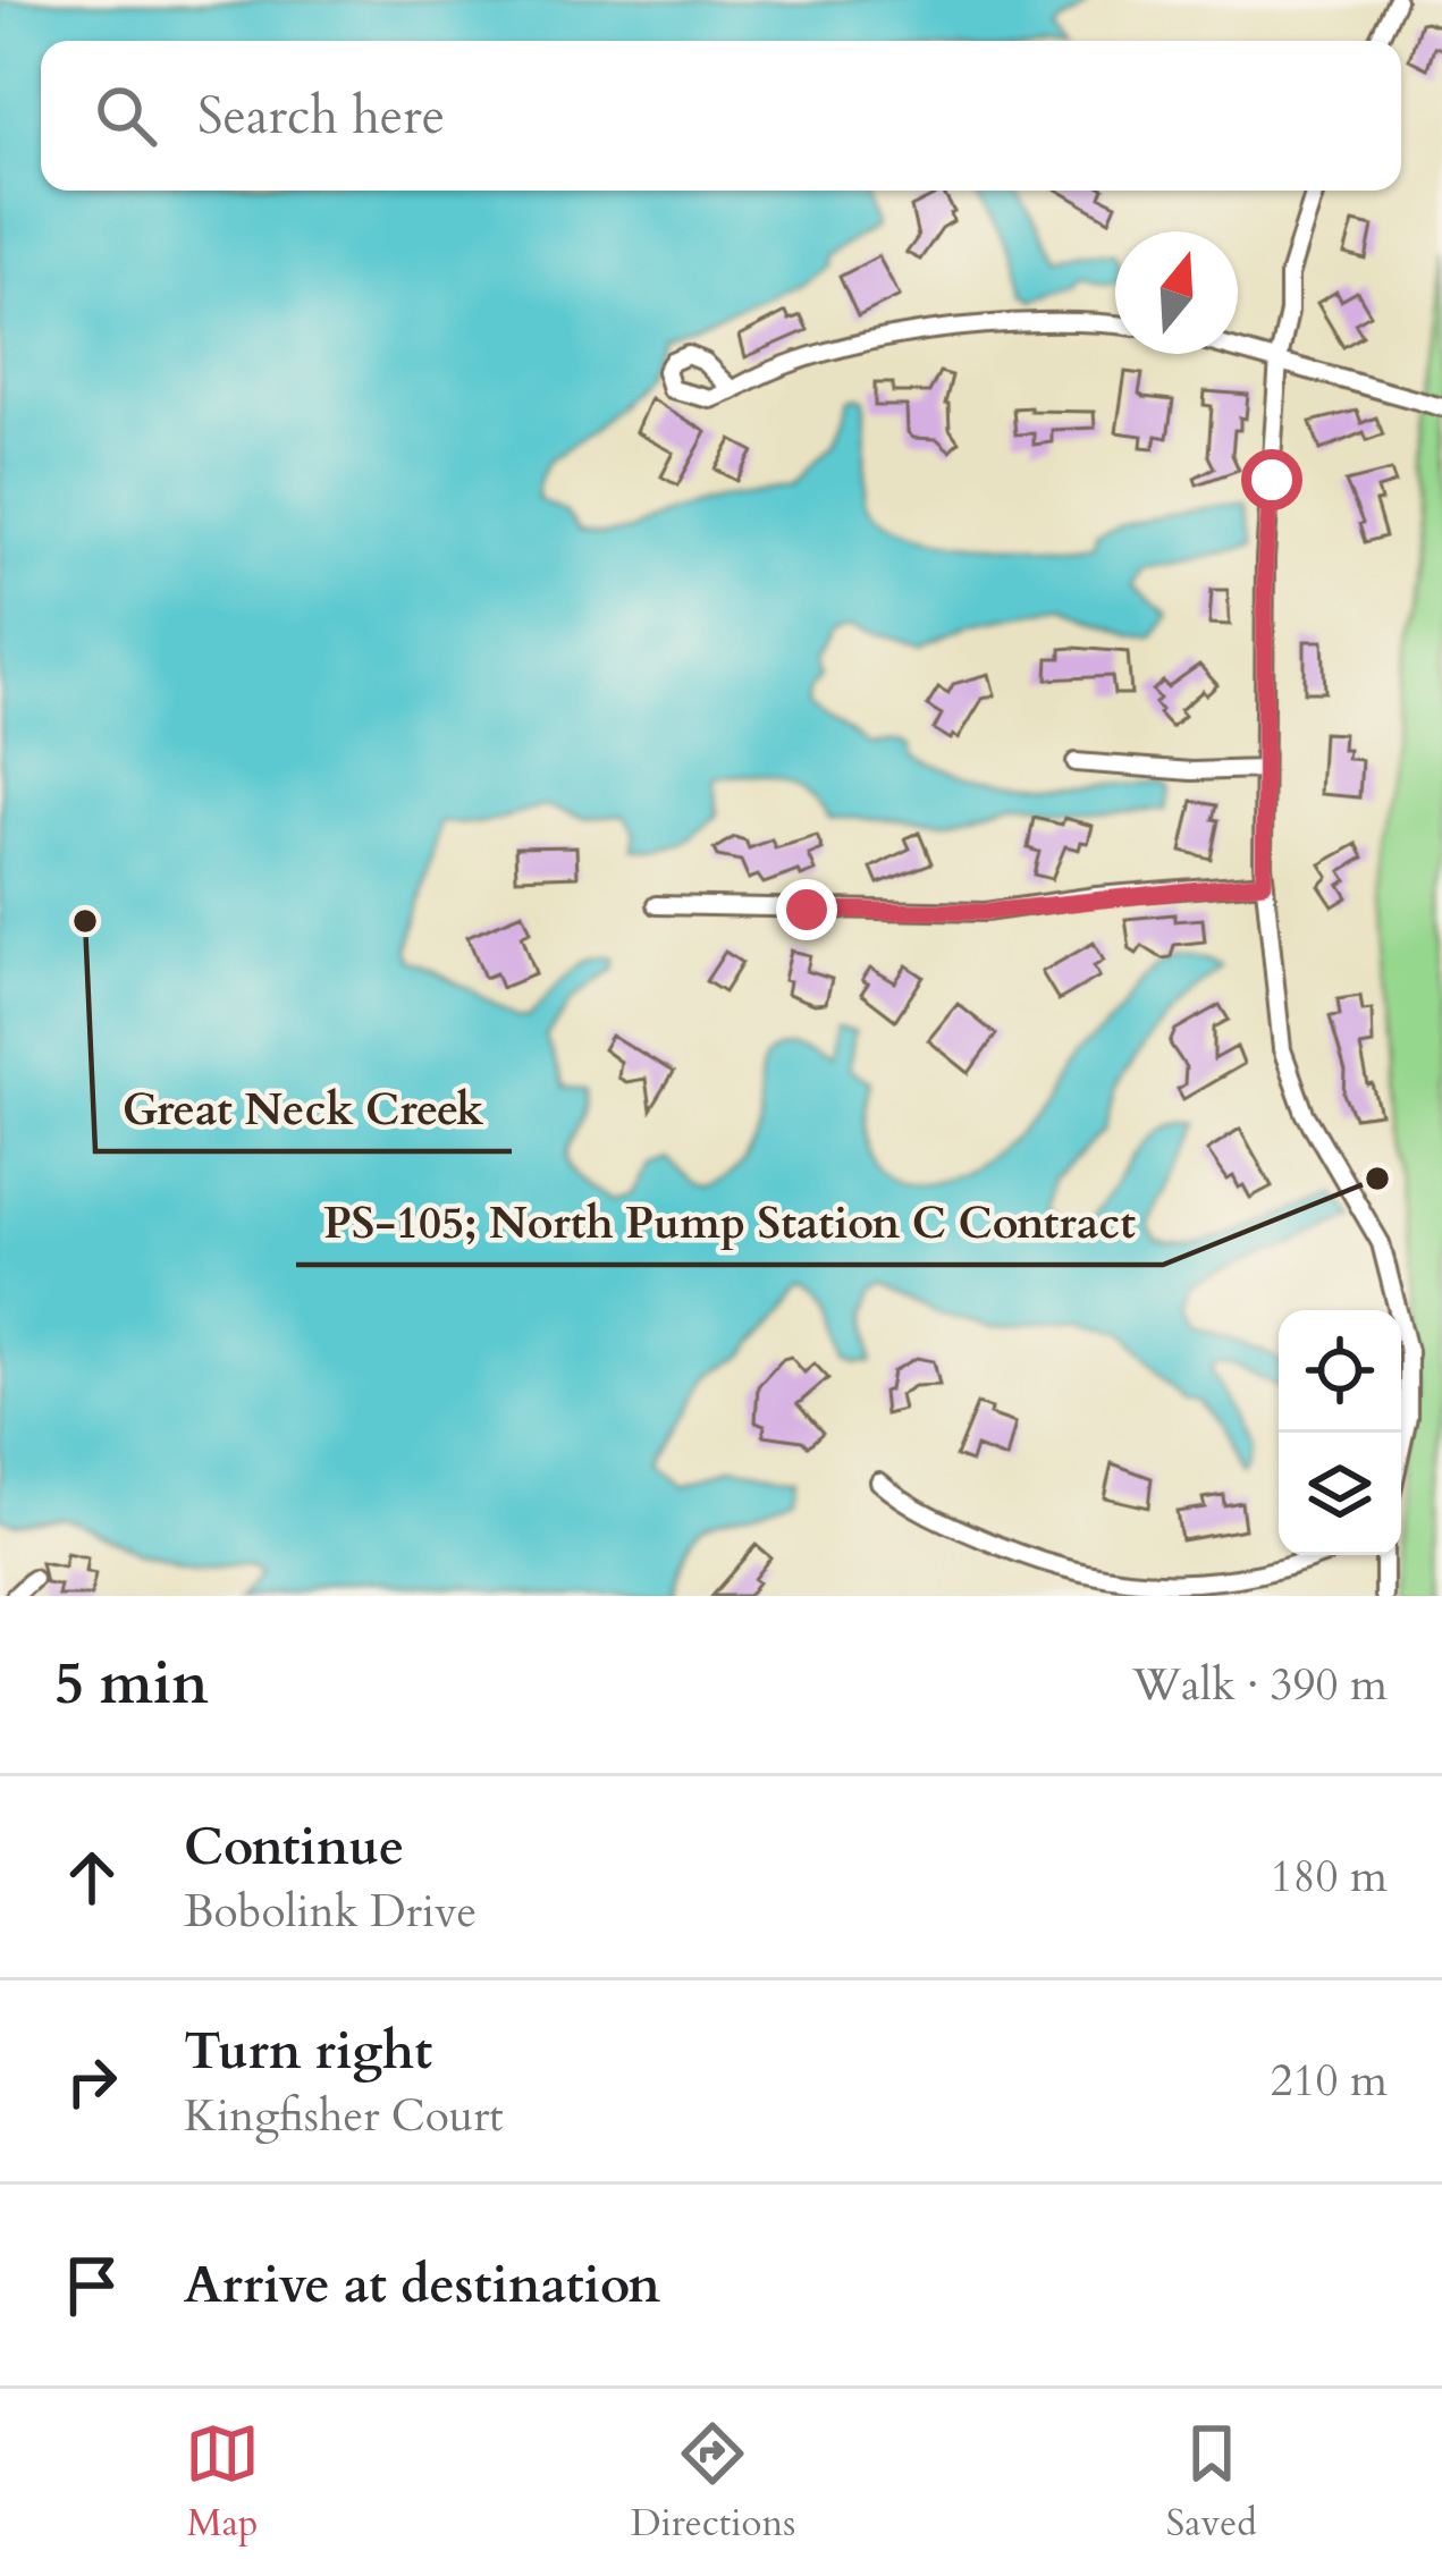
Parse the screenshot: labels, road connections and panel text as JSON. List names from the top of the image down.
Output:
{
  "places": ["Great Neck Creek", "PS-105; North Pump Station C Contract"],
  "north": "top",
  "page": {
    "search": "Search here",
    "heading": ["5 min", "Walk · 390 m"],
    "list": [
      ["Continue", "Bobolink Drive", "180 m"],
      ["Turn right", "Kingfisher Court", "210 m"],
      "Arrive at destination"
    ],
    "nav": ["Map", "Directions", "Saved"]
  }
}
